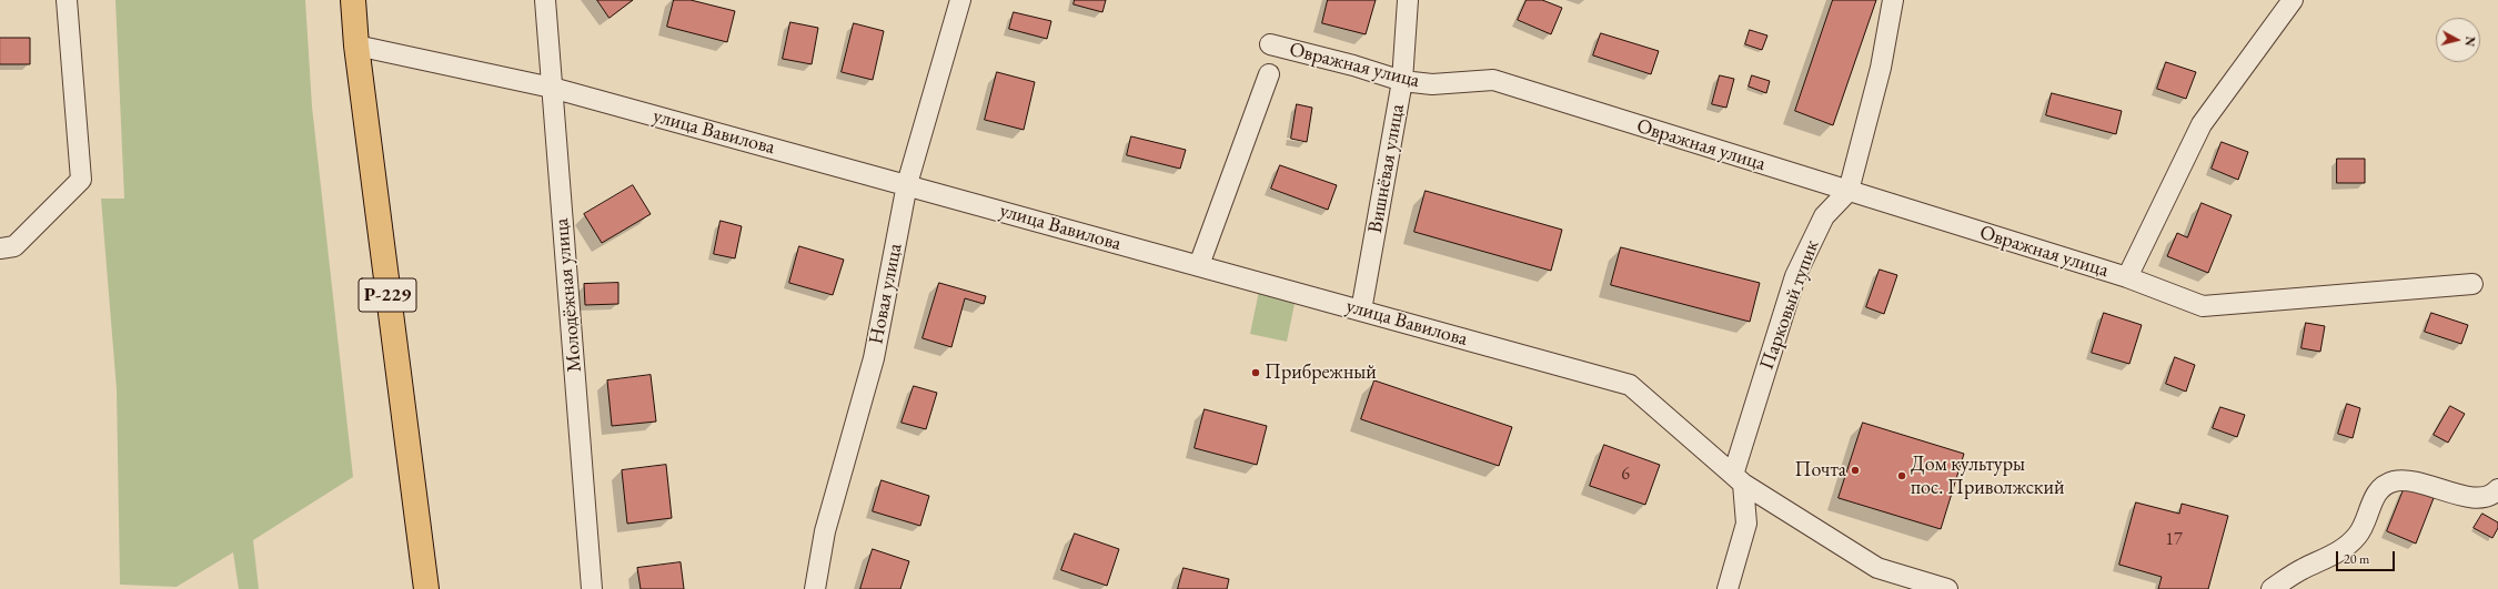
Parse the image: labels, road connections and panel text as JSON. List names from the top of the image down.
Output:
{
  "streets": {
    "main road": ["Р-229"],
    "street": [
      "Овражная улица",
      "улица Вавилова",
      "Вишнёвая улица",
      "Новая улица",
      "Молодёжная улица",
      "Парковый тупик"
    ]
  },
  "crossings": [
    ["Овражная улица", "Вишнёвая улица"],
    ["Овражная улица", "Парковый тупик"],
    ["улица Вавилова", "Вишнёвая улица"],
    ["улица Вавилова", "Новая улица"],
    ["улица Вавилова", "Р-229"],
    ["улица Вавилова", "Молодёжная улица"],
    ["улица Вавилова", "Парковый тупик"]
  ],
  "places": ["Прибрежный", "Почта", "Дом культуры пос. Приволжский"],
  "house_numbers": ["6", "17"],
  "scale_bar": "20 m",
  "north": "right"
}
